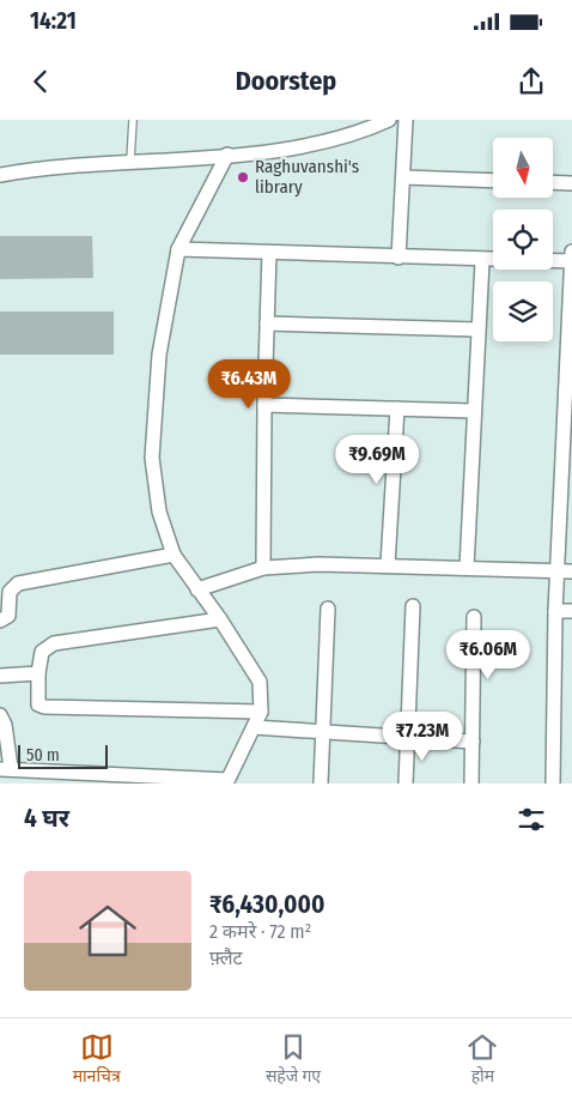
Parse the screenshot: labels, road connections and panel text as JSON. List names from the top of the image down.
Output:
{
  "places": ["Raghuvanshi's library"],
  "scale_bar": "50 m",
  "north": "bottom",
  "page": {
    "status": "14:21",
    "header": "Doorstep",
    "price": [
      "₹6.43M",
      "₹9.69M",
      "₹6.06M",
      "₹7.23M"
    ],
    "scale": "50 m",
    "heading": "4 घर",
    "list": [
      {
        "name": "₹6,430,000",
        "note": "2 कमरे · 72 m² · फ़्लैट"
      }
    ],
    "tabs": ["मानचित्र", "सहेजे गए", "होम"]
  }
}
